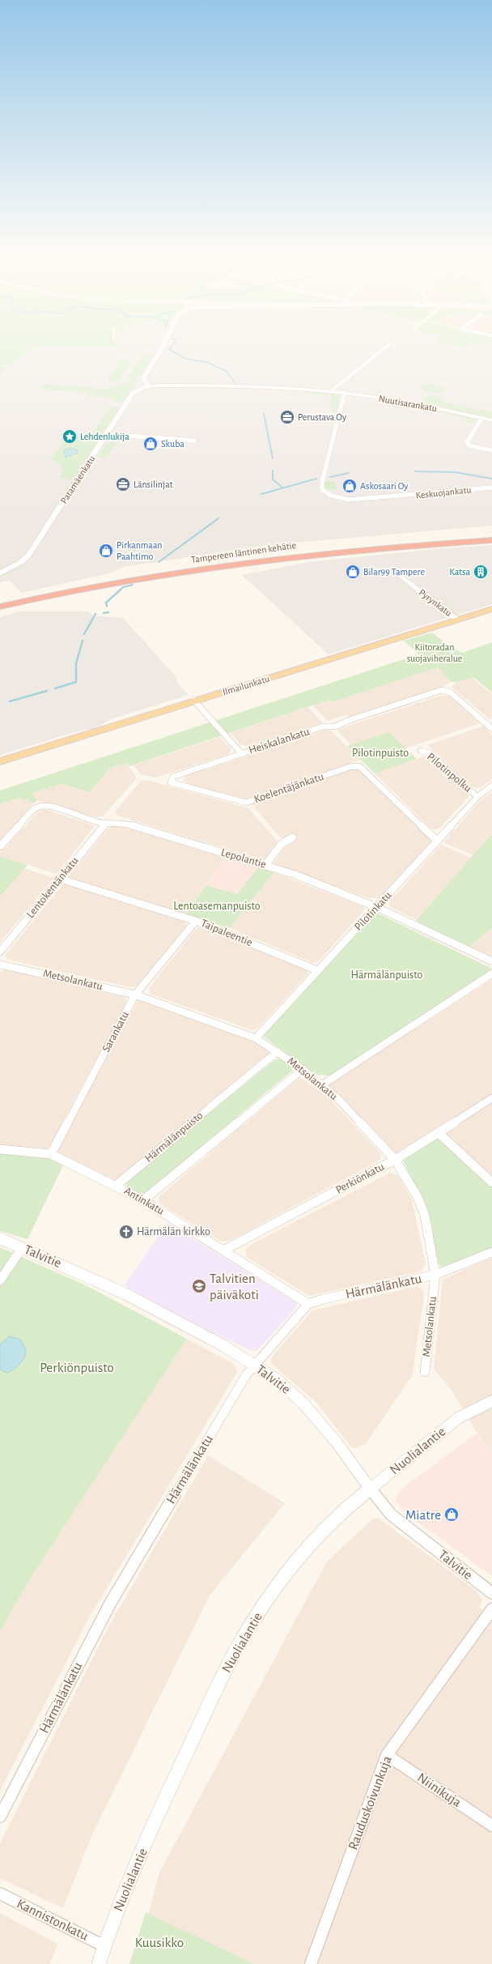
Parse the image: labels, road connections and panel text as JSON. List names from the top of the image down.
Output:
{
  "streets": {
    "highway": ["Tampereen läntinen kehätie"],
    "main road": ["Nuutisarankatu", "Patamäenkatu", "Ilmailunkatu"],
    "street": [
      "Keskuojankatu",
      "Pyrynkatu",
      "Heiskalankatu",
      "Pilotinpolku",
      "Koelentäjänkatu",
      "Lepolantie",
      "Lentokentänkatu",
      "Pilotinkatu",
      "Taipaleentie",
      "Metsolankatu",
      "Sarankatu",
      "Härmälänpuisto",
      "Perkiönkatu",
      "Antinkatu",
      "Talvitie",
      "Härmälänkatu",
      "Nuolialantie",
      "Niinikuja",
      "Rauduskoivunkuja",
      "Kannistonkatu"
    ]
  },
  "crossings": [
    ["Nuutisarankatu", "Patamäenkatu"],
    ["Nuutisarankatu", "Keskuojankatu"],
    ["Pyrynkatu", "Ilmailunkatu"],
    ["Ilmailunkatu", "Heiskalankatu"],
    ["Heiskalankatu", "Koelentäjänkatu"],
    ["Pilotinpolku", "Pilotinkatu"],
    ["Koelentäjänkatu", "Pilotinkatu"],
    ["Lepolantie", "Lentokentänkatu"],
    ["Lepolantie", "Pilotinkatu"],
    ["Lentokentänkatu", "Taipaleentie"],
    ["Pilotinkatu", "Taipaleentie"],
    ["Pilotinkatu", "Metsolankatu"],
    ["Taipaleentie", "Sarankatu"],
    ["Metsolankatu", "Sarankatu"],
    ["Metsolankatu", "Härmälänpuisto"],
    ["Metsolankatu", "Perkiönkatu"],
    ["Metsolankatu", "Härmälänkatu"],
    ["Sarankatu", "Antinkatu"],
    ["Härmälänpuisto", "Antinkatu"],
    ["Perkiönkatu", "Antinkatu"],
    ["Antinkatu", "Härmälänkatu"],
    ["Talvitie", "Härmälänkatu"],
    ["Talvitie", "Nuolialantie"],
    ["Nuolialantie", "Kannistonkatu"],
    ["Niinikuja", "Rauduskoivunkuja"]
  ],
  "parks": [
    "Kiitoradan suojaviheralue",
    "Pilotinpuisto",
    "Lentoasemanpuisto",
    "Härmälänpuisto",
    "Perkiönpuisto",
    "Kuusikko"
  ],
  "places": {
    "office": ["Perustava Oy", "Länsilinjat"],
    "place": ["Lehdenlukija"],
    "shop": [
      "Skuba",
      "Askosaari Oy",
      "Pirkanmaan Paahtimo",
      "Bilar99 Tampere",
      "Miatre"
    ],
    "building": ["Katsa"],
    "church": ["Härmälän kirkko"],
    "school or university": ["Talvitien päiväkoti"]
  }
}
